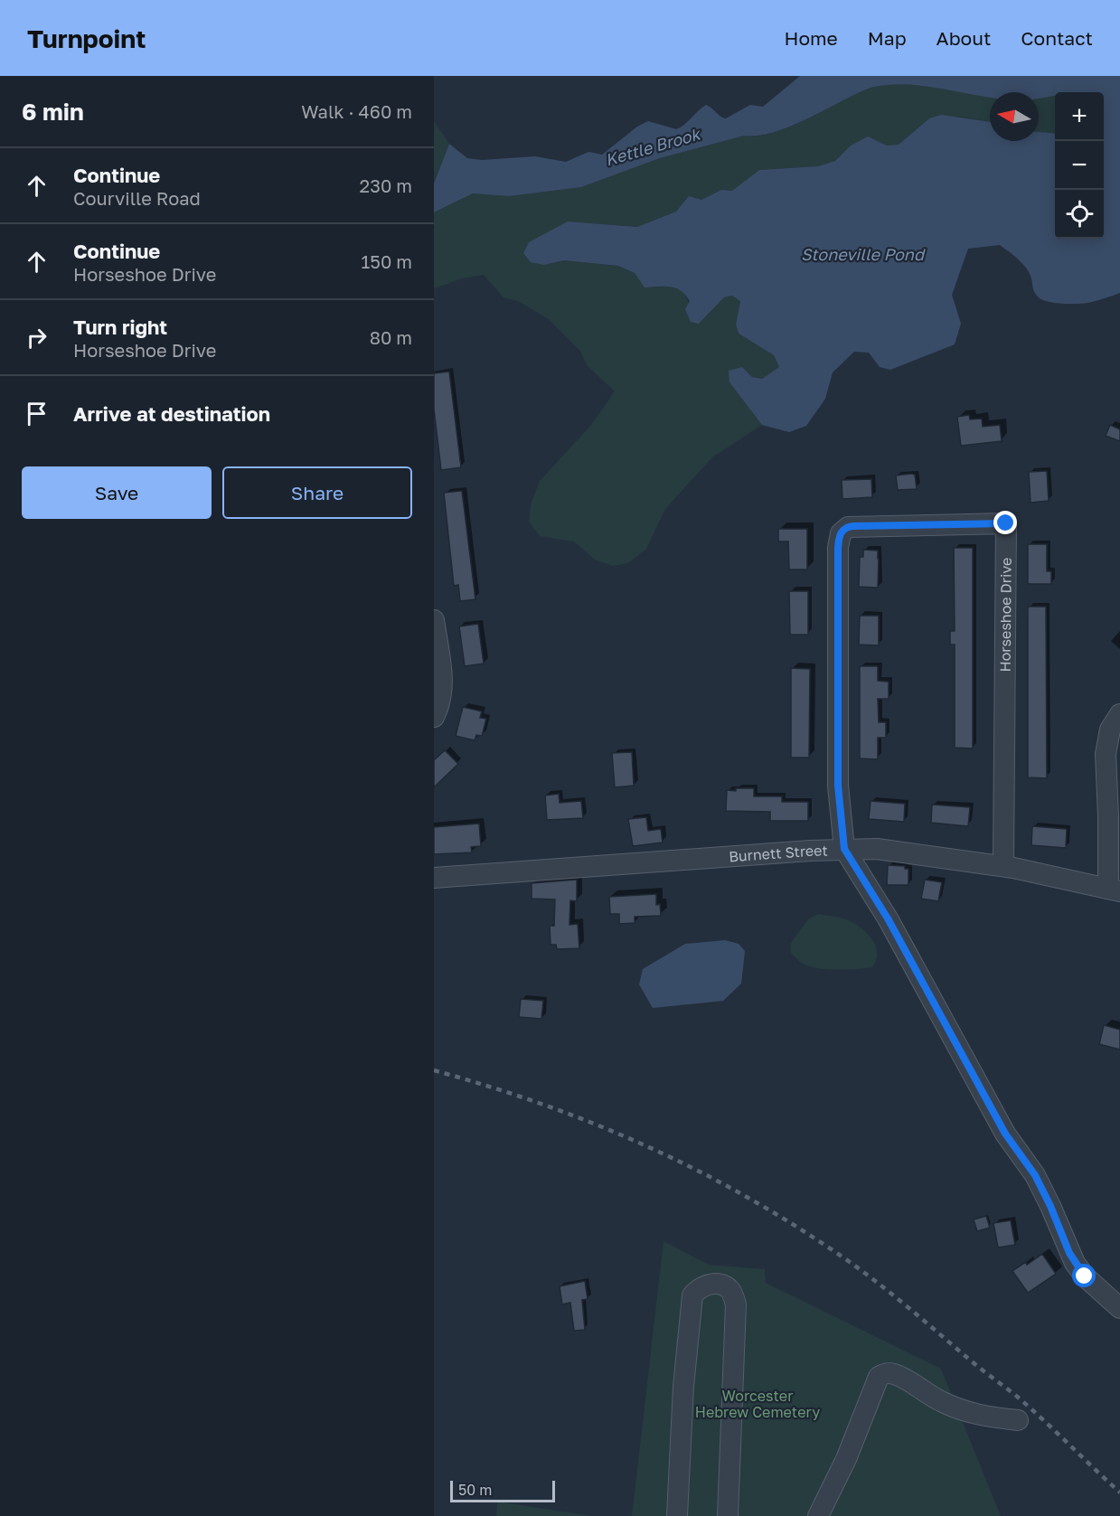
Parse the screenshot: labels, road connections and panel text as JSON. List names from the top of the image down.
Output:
{
  "streets": {
    "street": ["Horseshoe Drive", "Burnett Street"]
  },
  "crossings": [
    ["Horseshoe Drive", "Burnett Street"]
  ],
  "water": ["Kettle Brook", "Stoneville Pond"],
  "parks": ["Worcester Hebrew Cemetery"],
  "scale_bar": "50 m",
  "north": "left",
  "page": {
    "header": "Turnpoint",
    "nav": [
      "Home",
      "Map",
      "About",
      "Contact"
    ],
    "heading": ["6 min", "Walk · 460 m"],
    "map_buttons": ["+", "−"],
    "list": [
      ["Continue", "Courville Road", "230 m"],
      ["Continue", "Horseshoe Drive", "150 m"],
      ["Turn right", "Horseshoe Drive", "80 m"],
      "Arrive at destination"
    ],
    "buttons": ["Save", "Share"],
    "scale": "50 m"
  }
}
